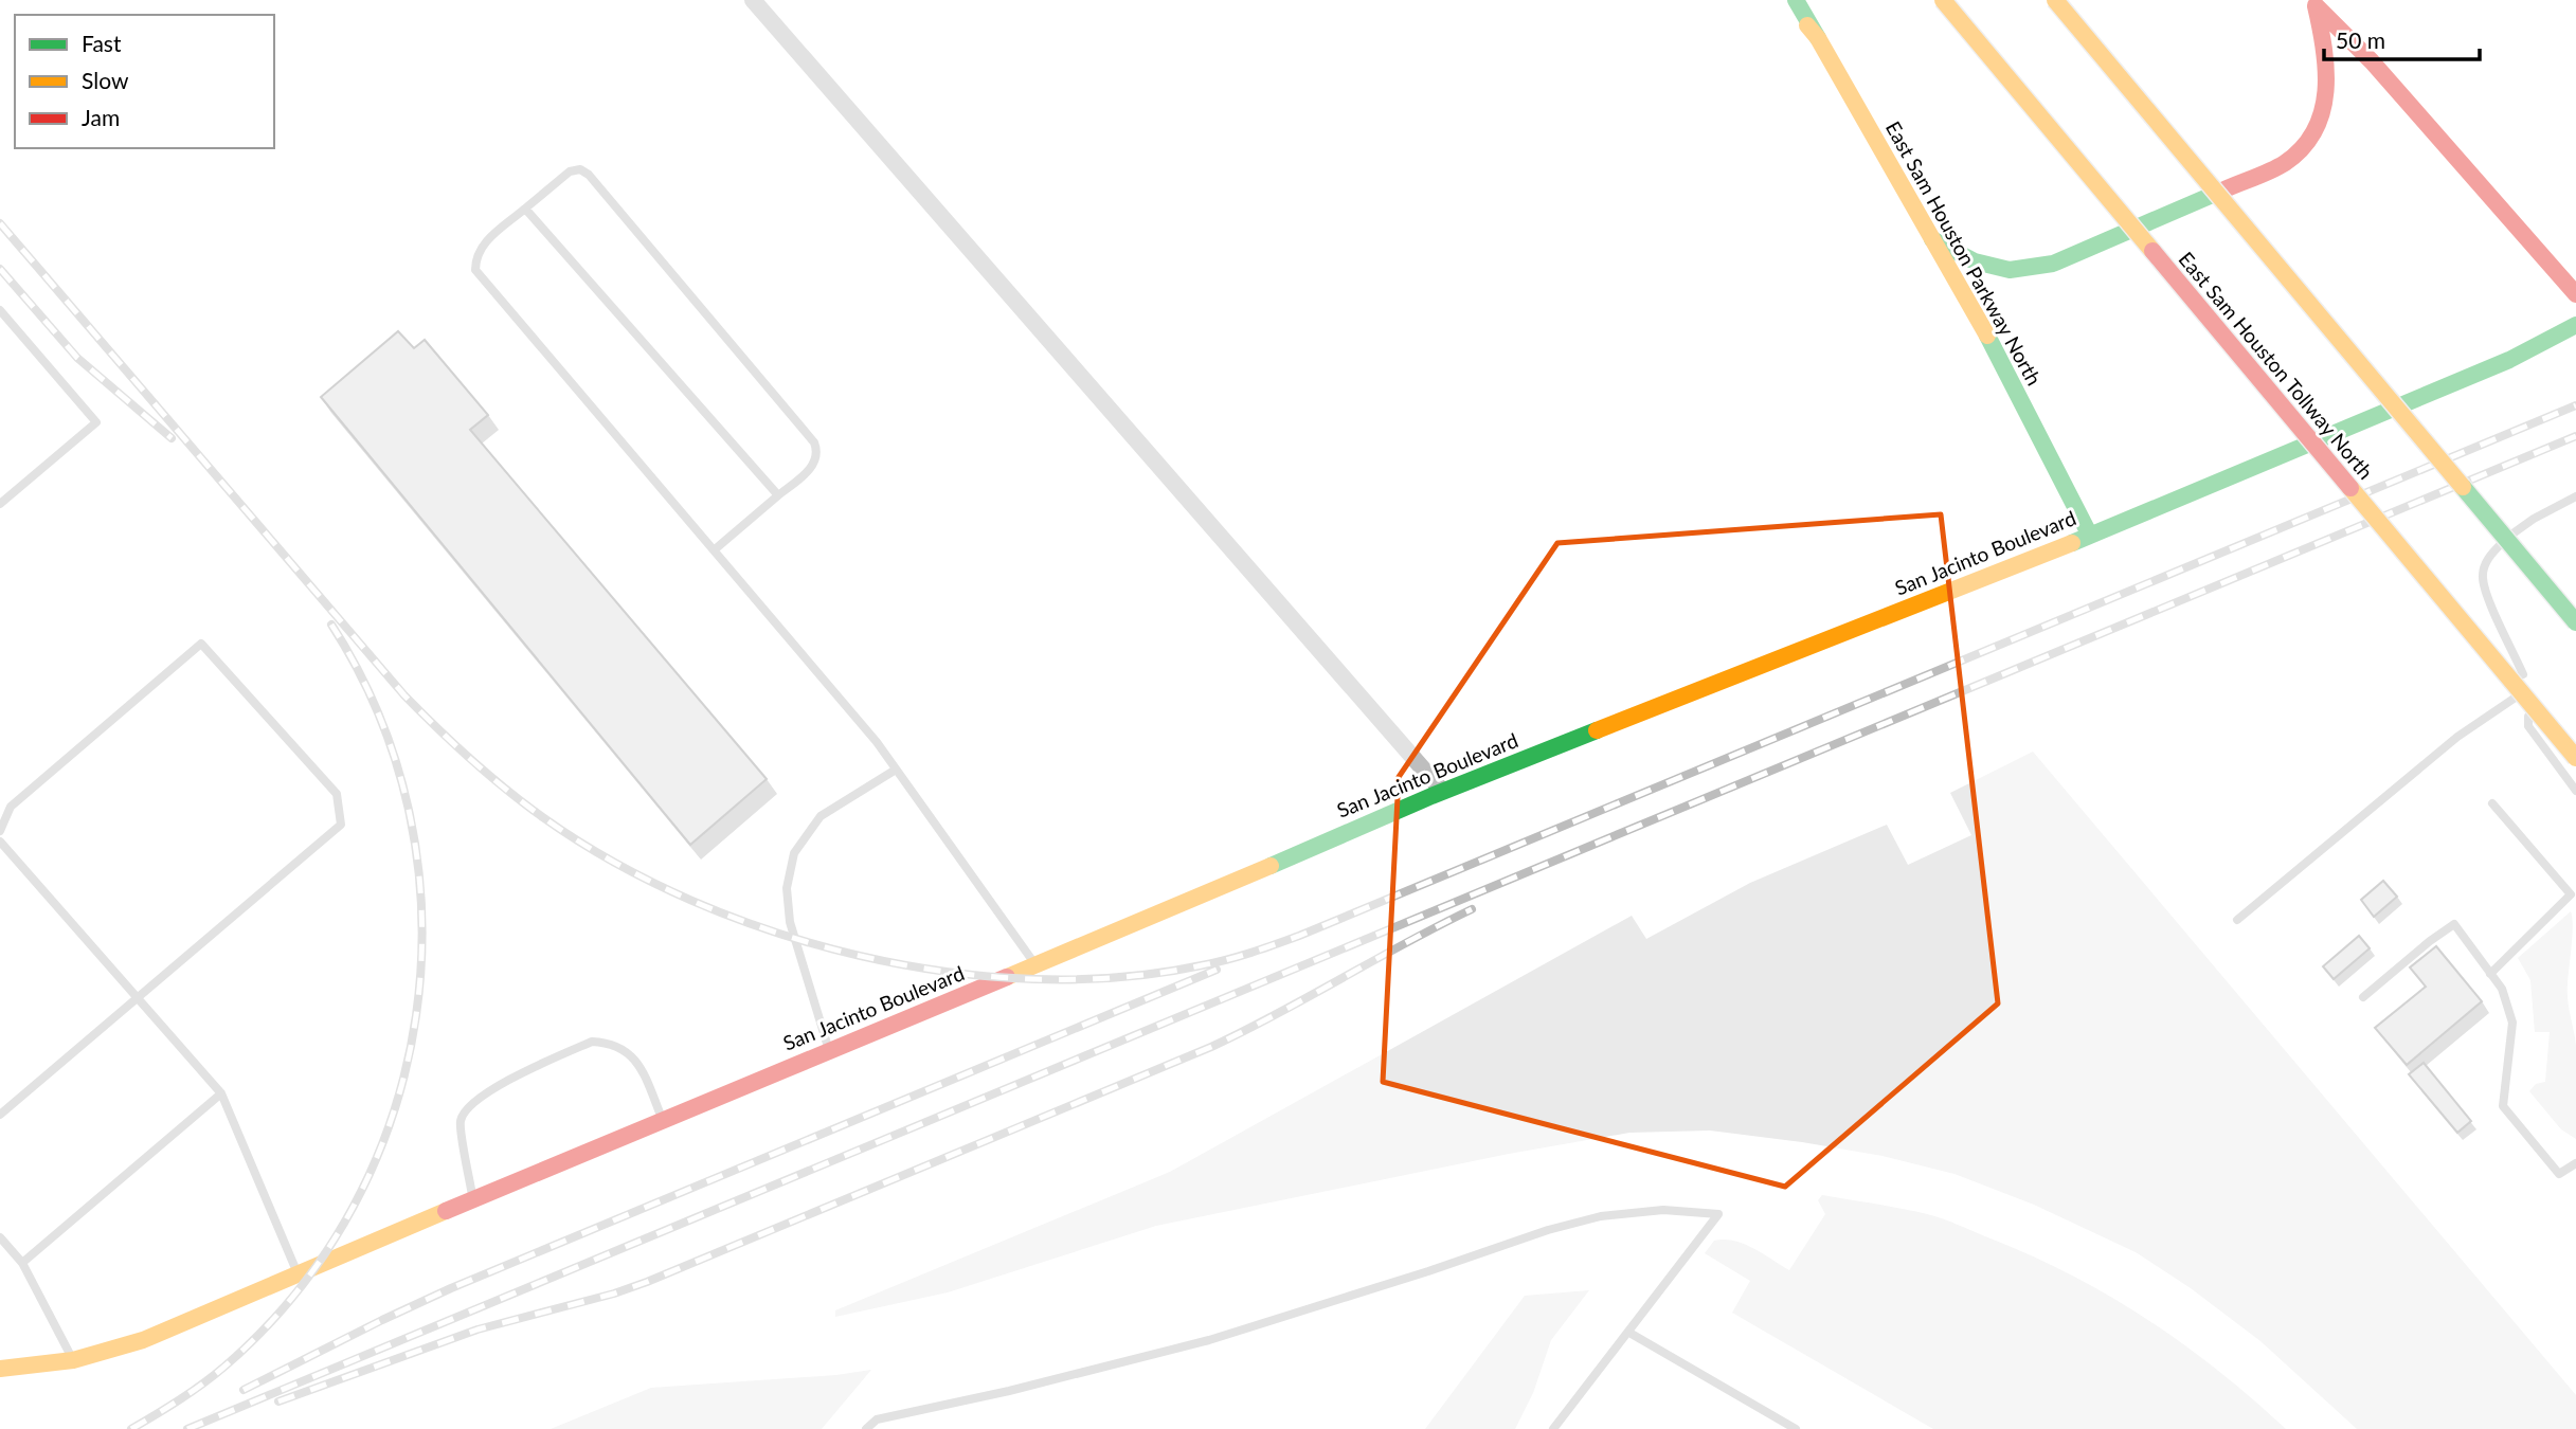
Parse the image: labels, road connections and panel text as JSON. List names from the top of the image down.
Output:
{
  "streets": {
    "main road": ["East Sam Houston Parkway North", "East Sam Houston Tollway North", "San Jacinto Boulevard"]
  },
  "crossings": [
    ["East Sam Houston Parkway North", "San Jacinto Boulevard"]
  ],
  "legend": ["Fast", "Slow", "Jam"],
  "scale_bar": "50 m"
}
